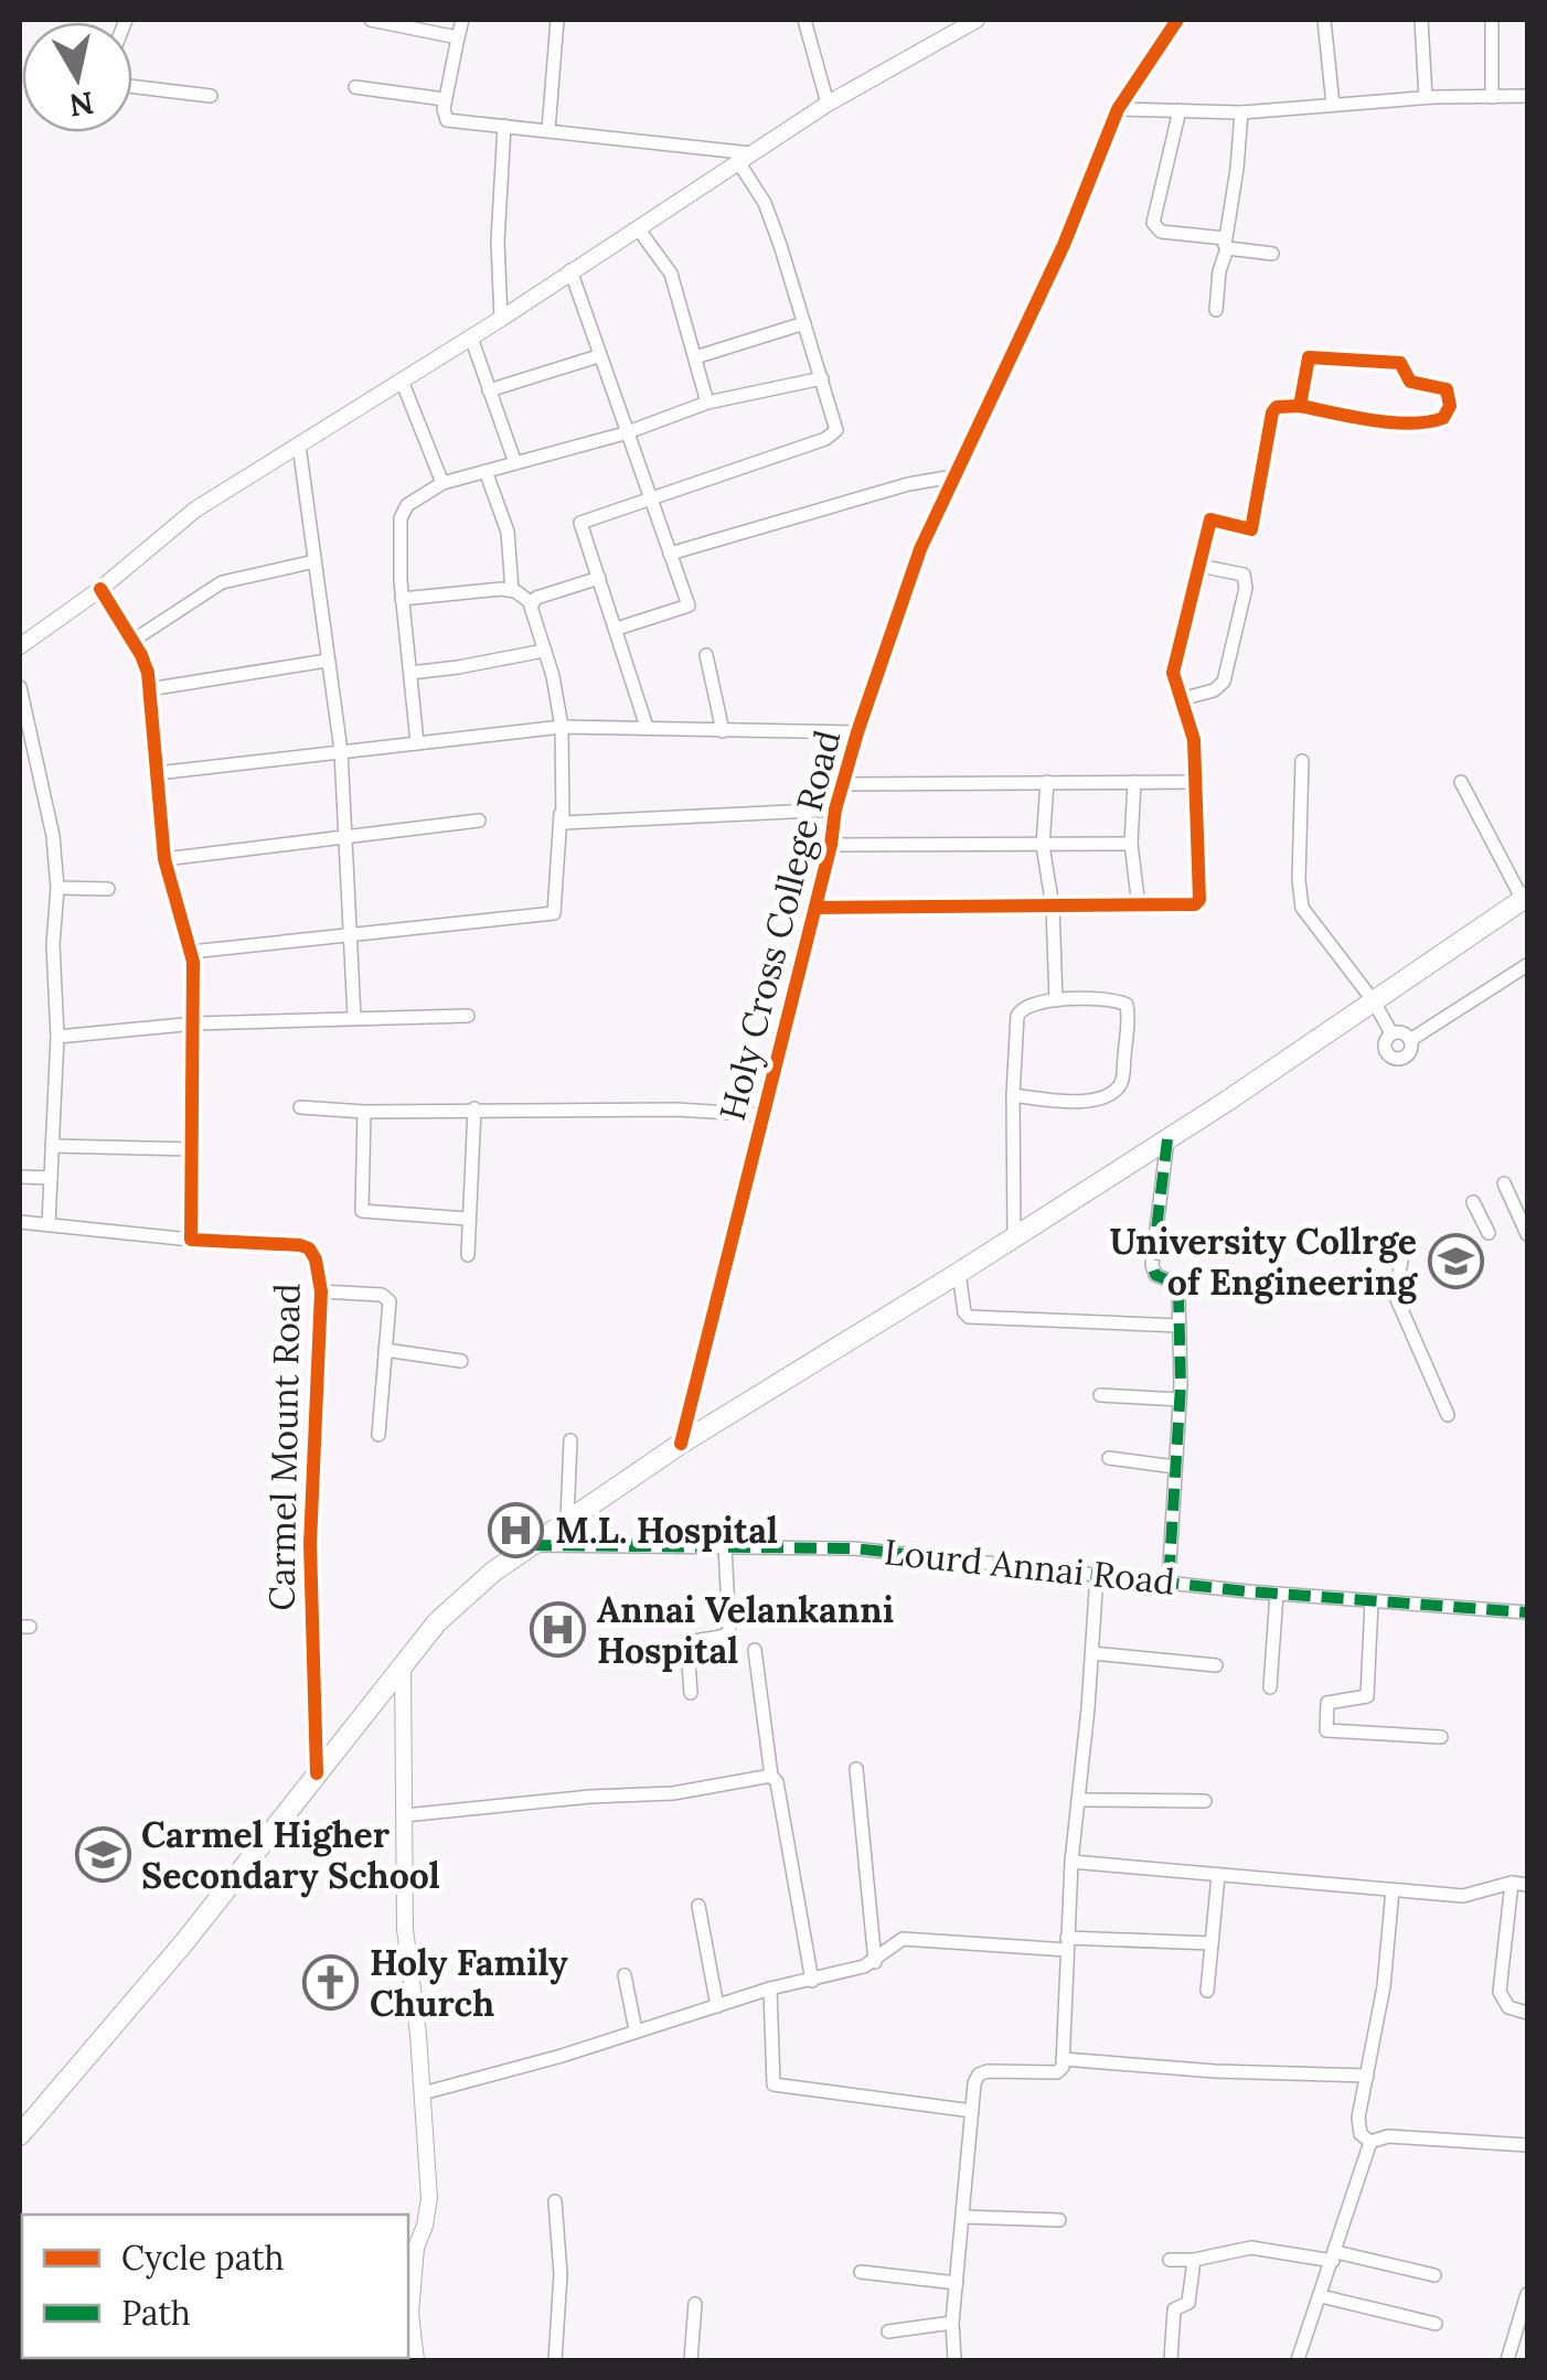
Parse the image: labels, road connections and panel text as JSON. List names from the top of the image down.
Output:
{
  "streets": {
    "street": ["Holy Cross College Road", "Carmel Mount Road", "Lourd Annai Road"]
  },
  "places": {
    "school or university": ["University Collrge of Engineering", "Carmel Higher Secondary School"],
    "hospital": ["M.L. Hospital", "Annai Velankanni Hospital"],
    "church": ["Holy Family Church"]
  },
  "legend": ["Cycle path", "Path"],
  "north": "bottom"
}
